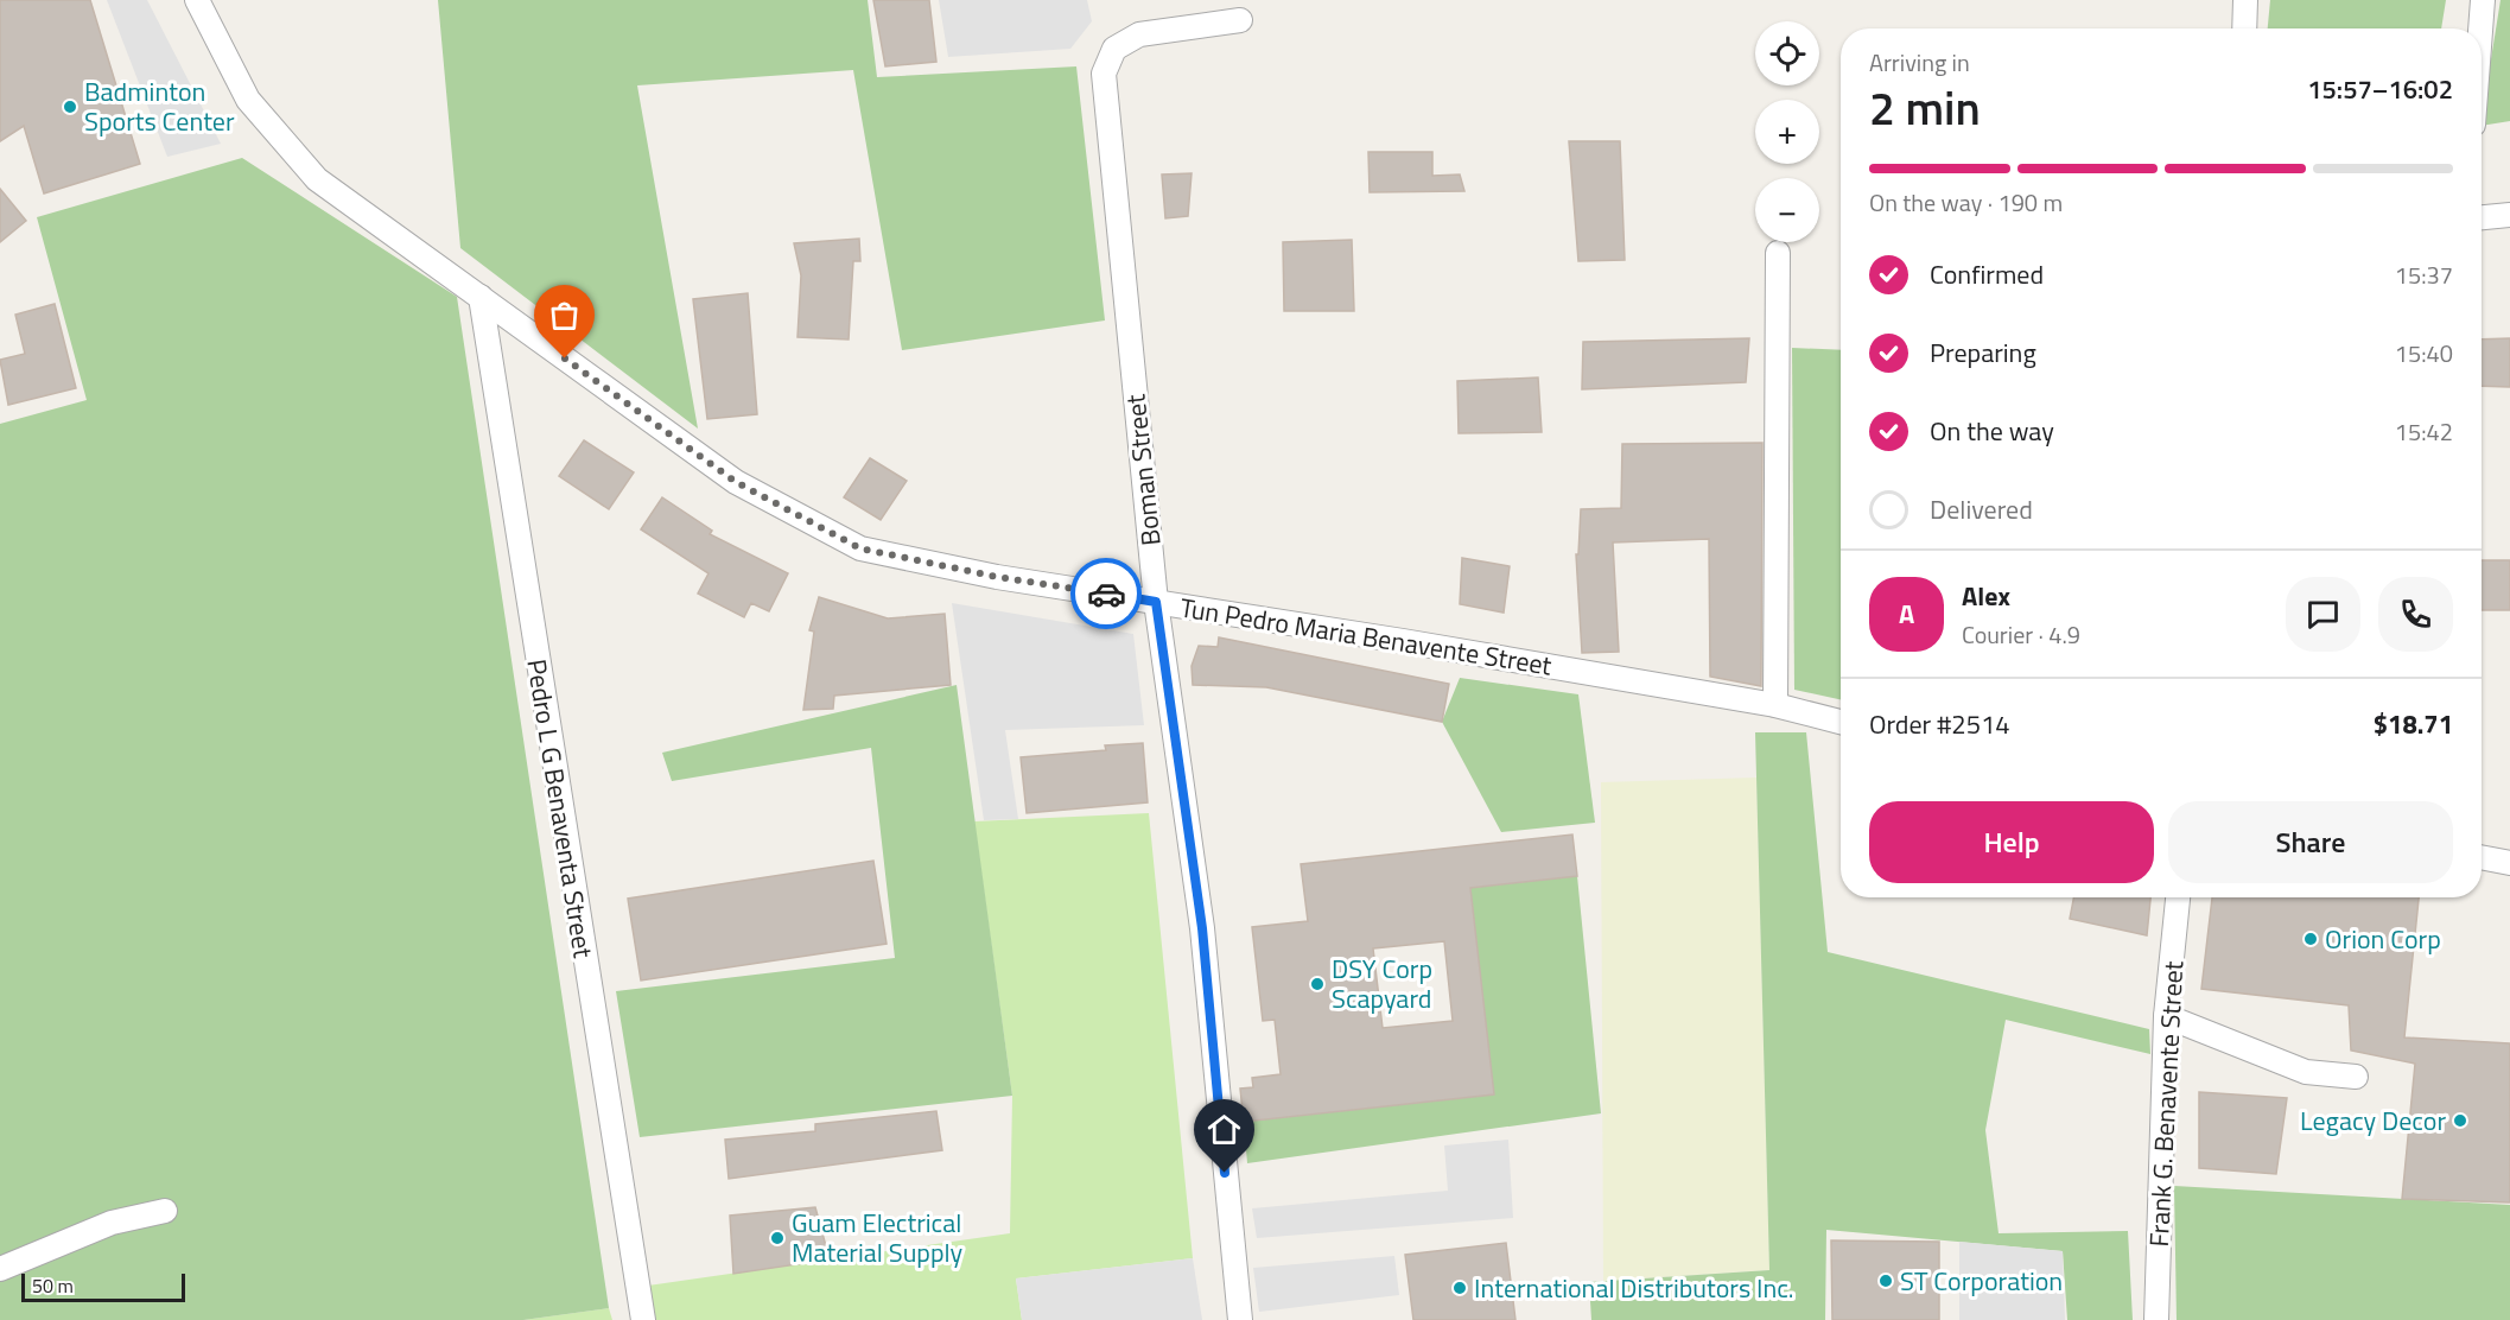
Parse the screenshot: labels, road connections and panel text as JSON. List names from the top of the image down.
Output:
{
  "streets": {
    "street": [
      "Boman Street",
      "Tun Pedro Maria Benavente Street",
      "Pedro L G Benaventa Street",
      "Frank G. Benavente Street"
    ]
  },
  "crossings": [
    ["Boman Street", "Tun Pedro Maria Benavente Street"],
    ["Tun Pedro Maria Benavente Street", "Pedro L G Benaventa Street"]
  ],
  "places": [
    "Badminton Sports Center",
    "Orion Corp",
    "DSY Corp Scapyard",
    "Legacy Decor",
    "Guam Electrical Material Supply",
    "ST Corporation",
    "International Distributors Inc."
  ],
  "scale_bar": "50 m",
  "page": {
    "map_buttons": ["+", "−"],
    "heading": ["2 min", "Arriving in", "15:57–16:02"],
    "panel": [
      "Alex",
      "Courier · 4.9",
      "Order #2514",
      "$18.71"
    ],
    "bar": "On the way · 190 m",
    "list": [
      ["Confirmed", "15:37"],
      ["Preparing", "15:40"],
      ["On the way", "15:42"],
      "Delivered"
    ],
    "round": "A",
    "buttons": ["Help", "Share"],
    "scale": "50 m"
  }
}
